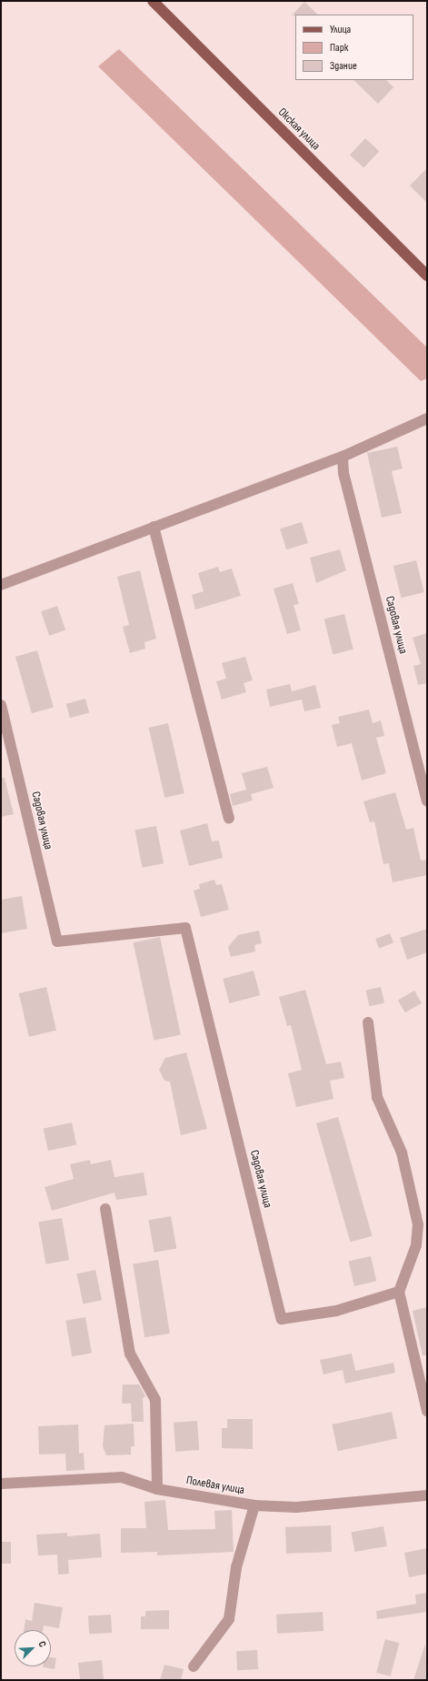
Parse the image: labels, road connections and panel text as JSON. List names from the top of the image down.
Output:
{
  "streets": {
    "main road": ["Окская улица"],
    "street": ["Садовая улица", "Полевая улица"]
  },
  "legend": ["Улица", "Парк", "Здание"],
  "north": "top right"
}
